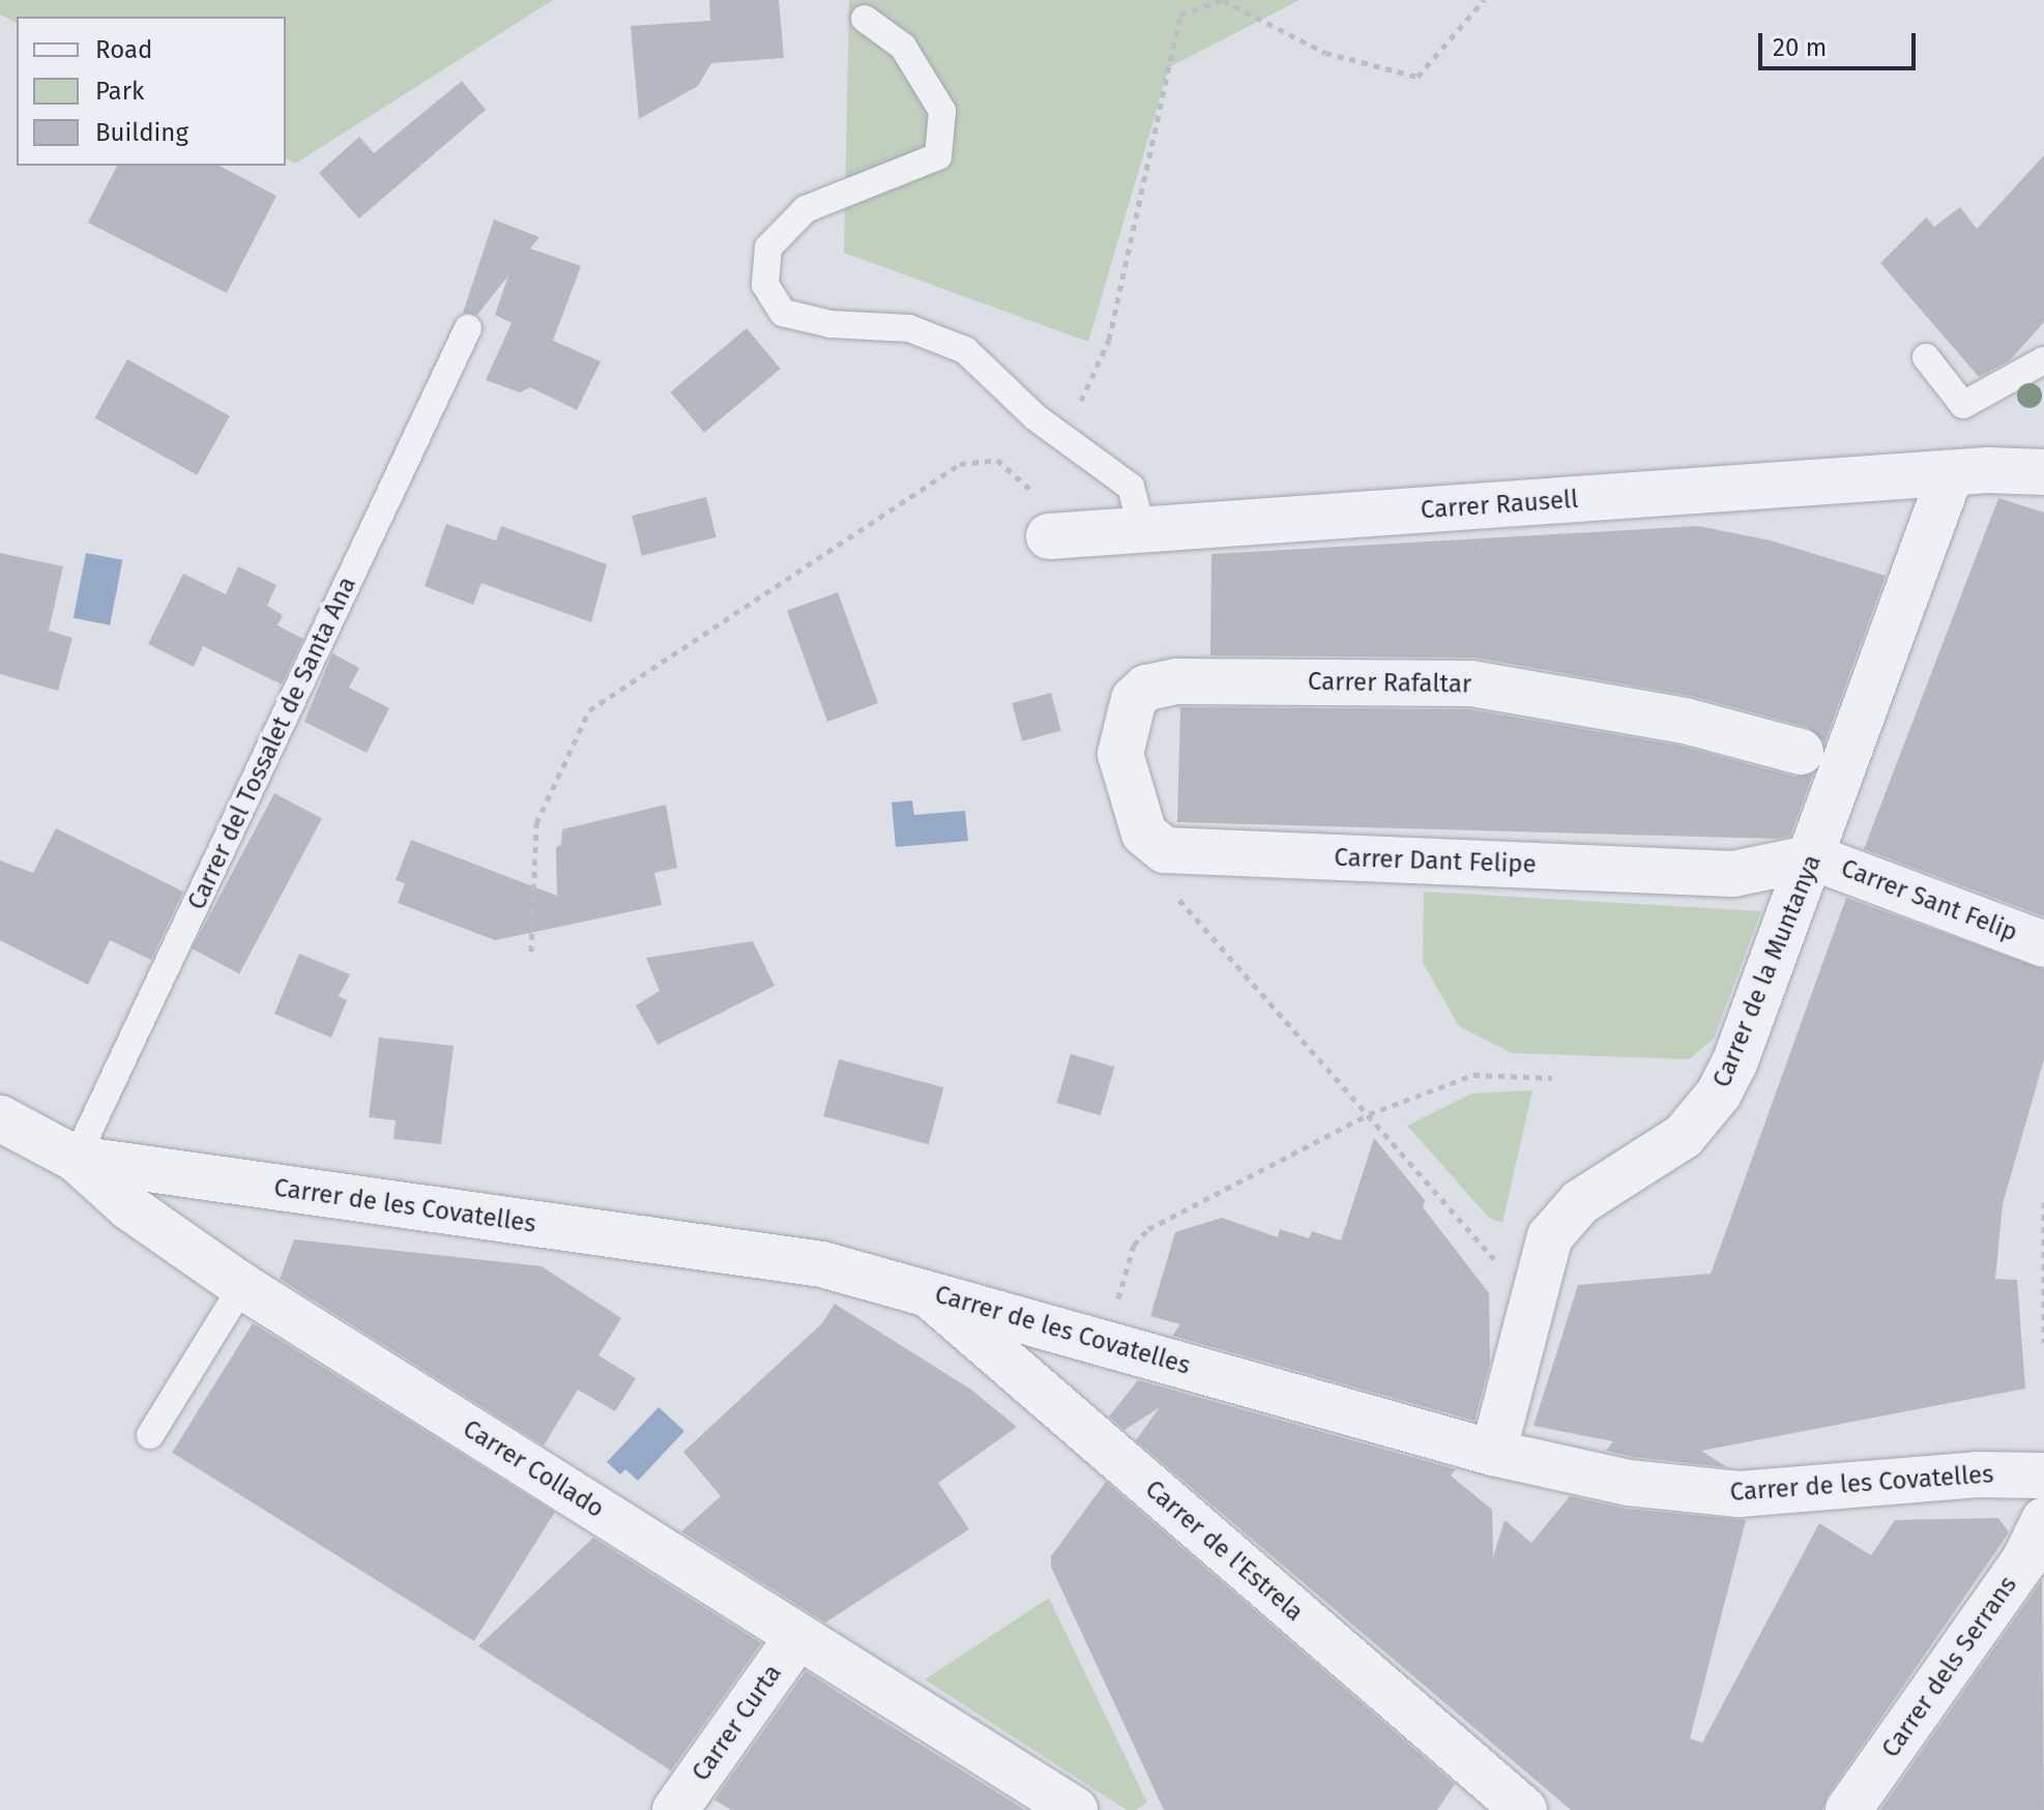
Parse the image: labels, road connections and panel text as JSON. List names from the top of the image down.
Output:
{
  "streets": {
    "street": [
      "Carrer Rausell",
      "Carrer Rafaltar",
      "Carrer Dant Felipe",
      "Carrer Sant Felip",
      "Carrer de la Muntanya",
      "Carrer de les Covatelles",
      "Carrer Collado",
      "Carrer de l'Estrela",
      "Carrer dels Serrans",
      "Carrer Curta"
    ],
    "lane": ["Carrer del Tossalet de Santa Ana"]
  },
  "crossings": [
    ["Carrer Rausell", "Carrer de la Muntanya"],
    ["Carrer Rafaltar", "Carrer Dant Felipe"],
    ["Carrer del Tossalet de Santa Ana", "Carrer de les Covatelles"],
    ["Carrer del Tossalet de Santa Ana", "Carrer Collado"],
    ["Carrer Dant Felipe", "Carrer Sant Felip"],
    ["Carrer Dant Felipe", "Carrer de la Muntanya"],
    ["Carrer Sant Felip", "Carrer de la Muntanya"],
    ["Carrer de la Muntanya", "Carrer de les Covatelles"],
    ["Carrer de les Covatelles", "Carrer Collado"],
    ["Carrer de les Covatelles", "Carrer de l'Estrela"],
    ["Carrer Collado", "Carrer Curta"]
  ],
  "legend": ["Road", "Park", "Building"],
  "scale_bar": "20 m"
}
